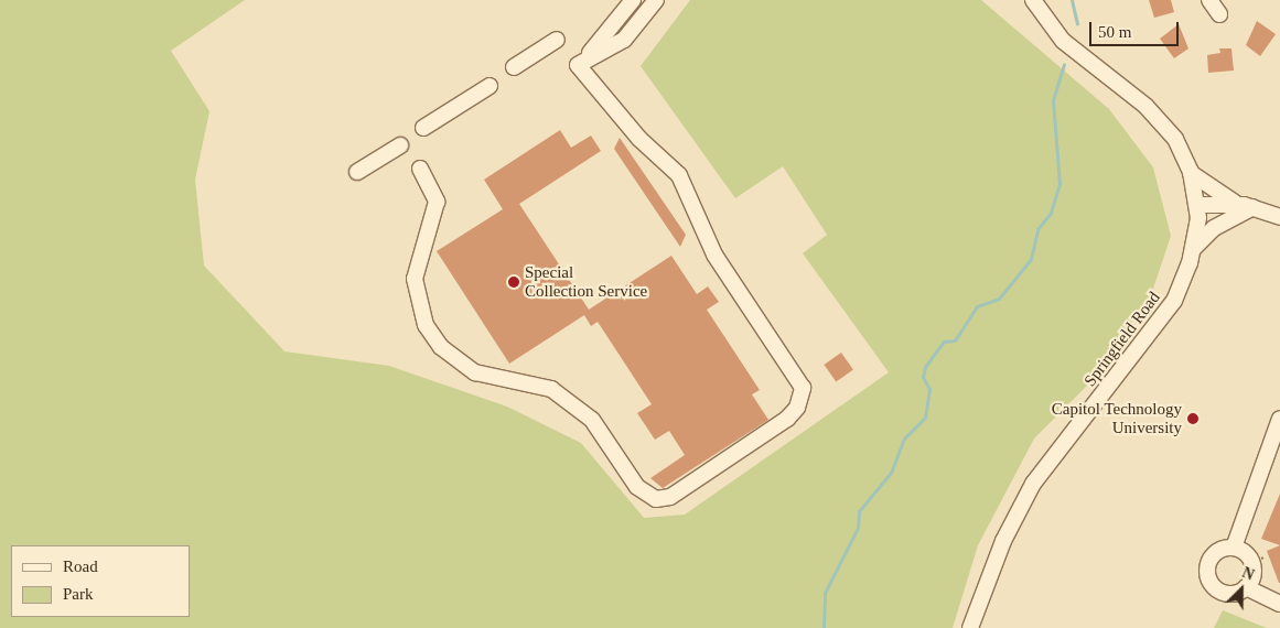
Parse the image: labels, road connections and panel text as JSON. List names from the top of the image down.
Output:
{
  "streets": {
    "street": ["Springfield Road"]
  },
  "places": ["Special Collection Service", "Capitol Technology University"],
  "legend": ["Road", "Park"],
  "scale_bar": "50 m",
  "north": "top right"
}
